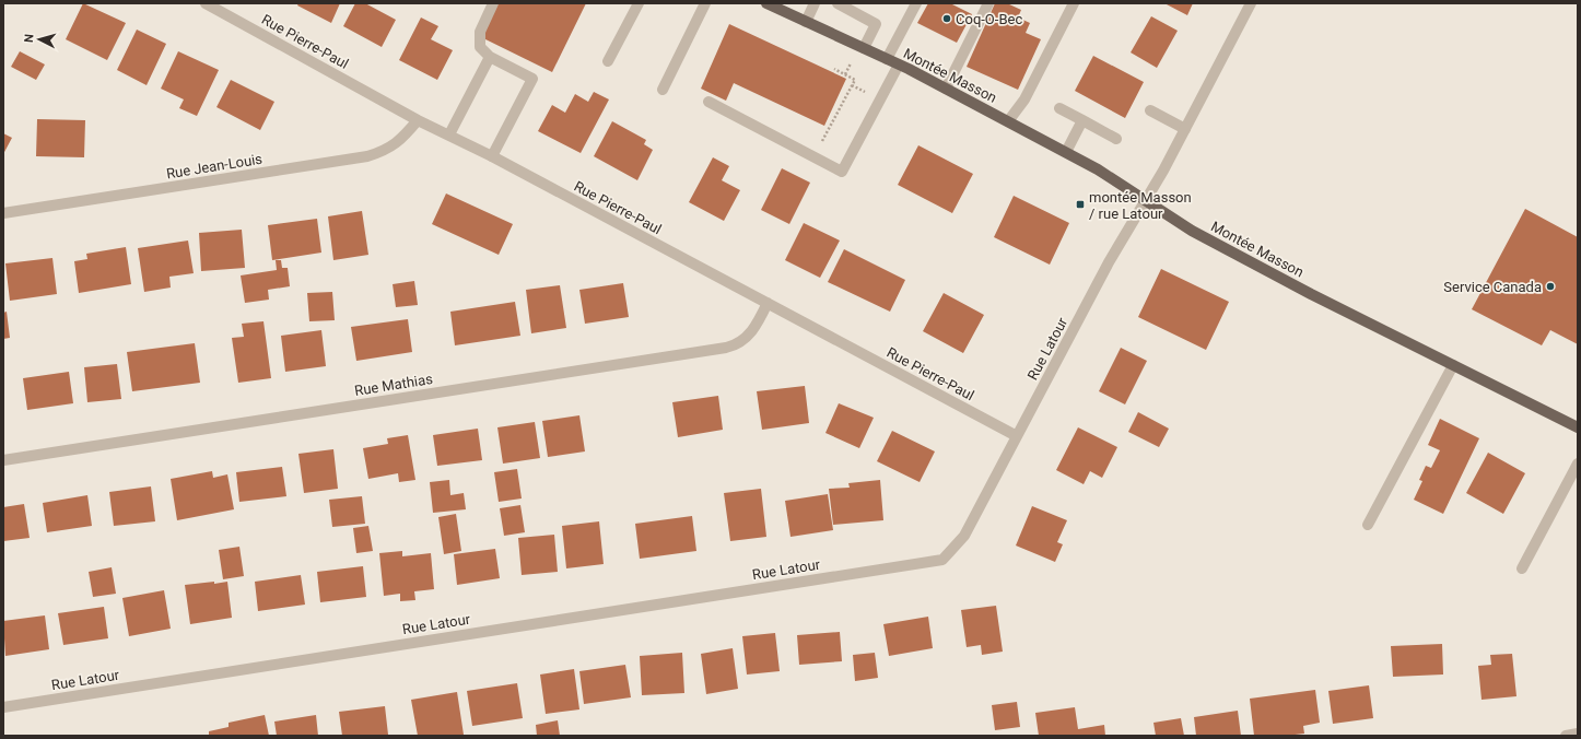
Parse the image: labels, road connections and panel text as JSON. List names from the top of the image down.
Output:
{
  "streets": {
    "main road": ["Montée Masson"],
    "street": [
      "Rue Pierre-Paul",
      "Rue Jean-Louis",
      "Rue Latour",
      "Rue Mathias"
    ]
  },
  "crossings": [
    ["Rue Pierre-Paul", "Rue Jean-Louis"],
    ["Rue Pierre-Paul", "Rue Latour"],
    ["Rue Pierre-Paul", "Rue Mathias"],
    ["Montée Masson", "Rue Latour"]
  ],
  "places": {
    "other": ["Coq-O-Bec", "Service Canada"],
    "transit": ["montée Masson / rue Latour"]
  },
  "north": "left"
}
